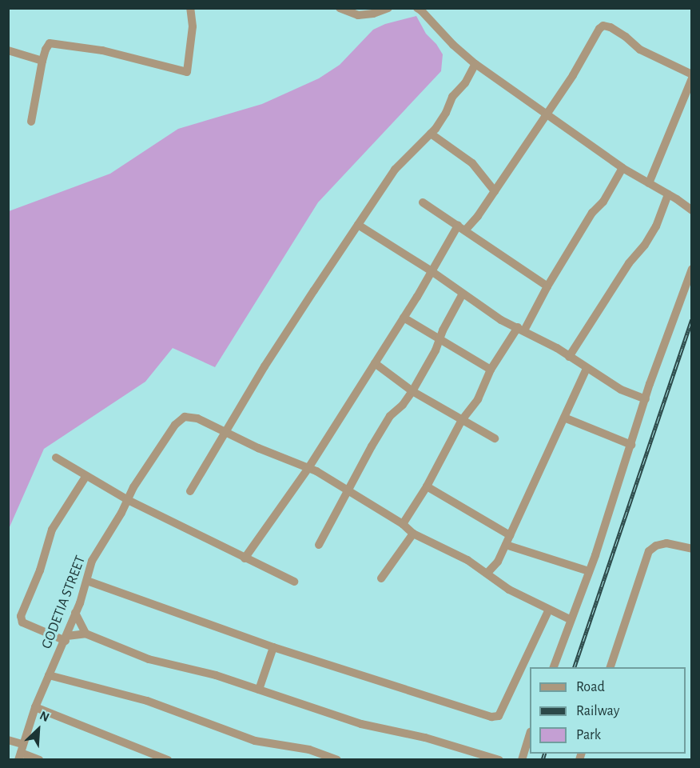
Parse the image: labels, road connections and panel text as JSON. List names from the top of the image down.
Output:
{
  "streets": {
    "street": ["GODETIA STREET"]
  },
  "legend": ["Road", "Railway", "Park"],
  "north": "top right"
}
